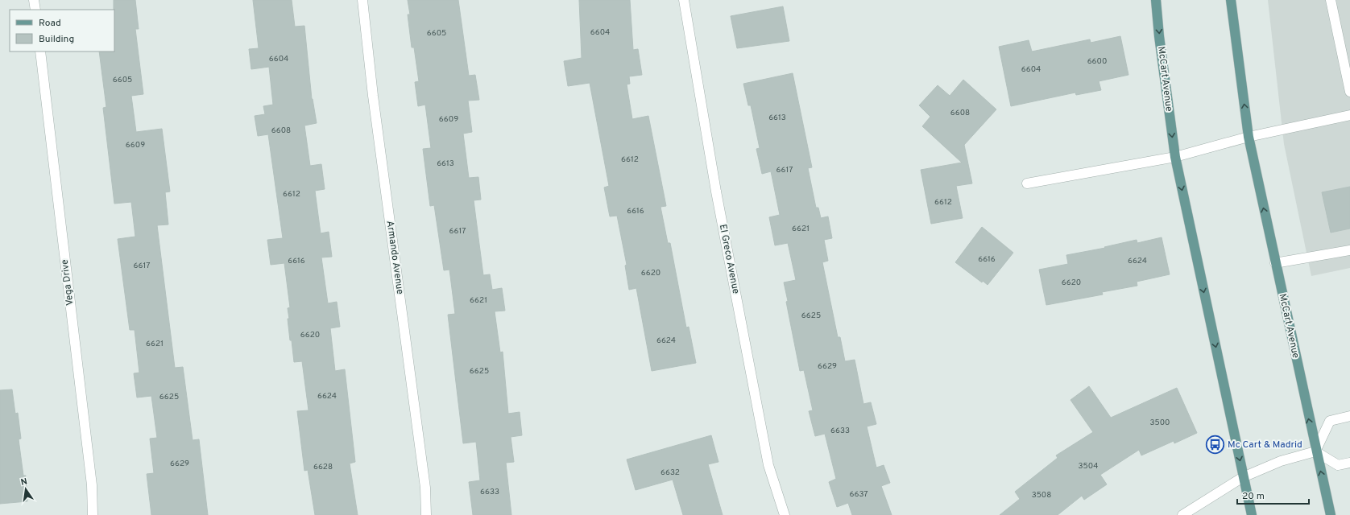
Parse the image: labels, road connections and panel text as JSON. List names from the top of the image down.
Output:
{
  "streets": {
    "main road": ["McCart Avenue"],
    "street": ["Armando Avenue", "El Greco Avenue", "Vega Drive"]
  },
  "places": {
    "bus stop": ["Mc Cart & Madrid"]
  },
  "house_numbers": [
    "6604",
    "6605",
    "6604",
    "6600",
    "6604",
    "6605",
    "6608",
    "6613",
    "6609",
    "6608",
    "6609",
    "6612",
    "6613",
    "6617",
    "6612",
    "6612",
    "6616",
    "6621",
    "6617",
    "6616",
    "6616",
    "6624",
    "6617",
    "6620",
    "6620",
    "6621",
    "6625",
    "6620",
    "6624",
    "6621",
    "6629",
    "6625",
    "6624",
    "6625",
    "3500",
    "6633",
    "6629",
    "3504",
    "6628",
    "6632",
    "6633",
    "6637",
    "3508"
  ],
  "legend": ["Road", "Building"],
  "scale_bar": "20 m",
  "north": "top"
}
